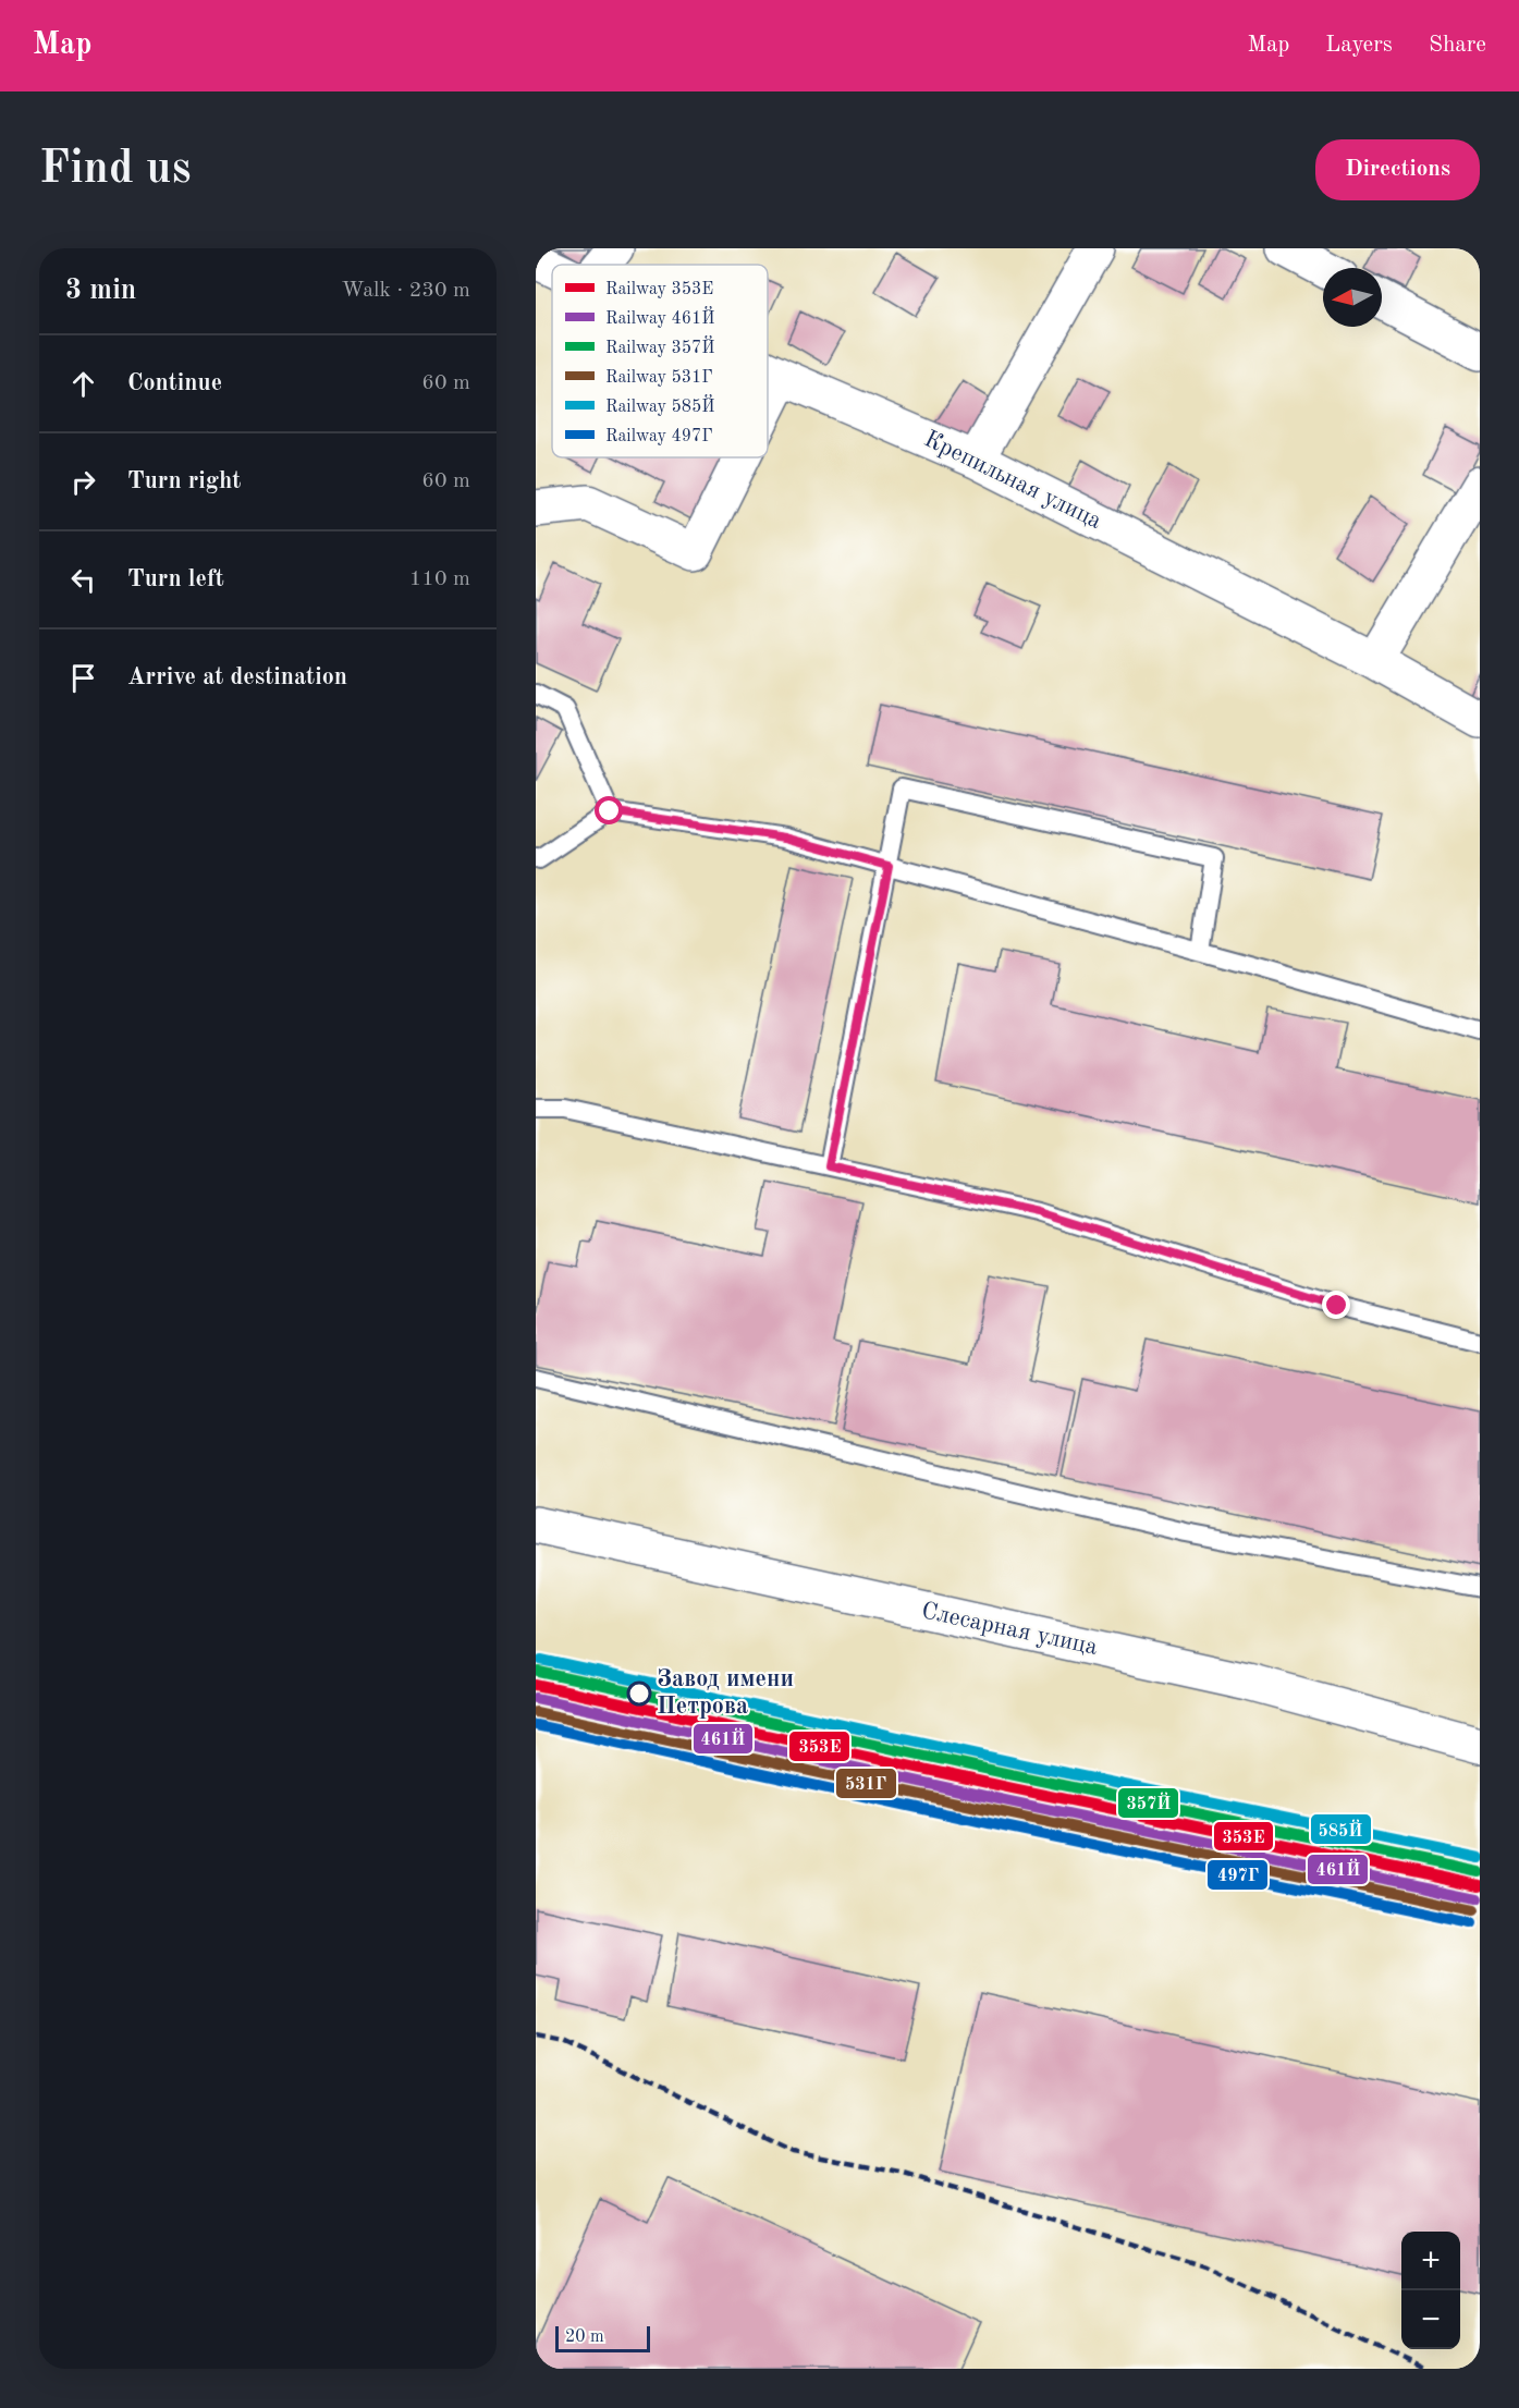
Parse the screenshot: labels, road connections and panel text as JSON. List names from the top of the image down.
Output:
{
  "streets": {
    "street": ["Крепильная улица", "Слесарная улица"]
  },
  "places": ["Завод имени Петрова"],
  "lines": [
    "rail line 585Й",
    "rail line 357Й",
    "rail line 353Е",
    "rail line 461Й",
    "rail line 531Г",
    "rail line 497Г"
  ],
  "legend": [
    "Railway 353Е",
    "Railway 461Й",
    "Railway 357Й",
    "Railway 531Г",
    "Railway 585Й",
    "Railway 497Г"
  ],
  "scale_bar": "20 m",
  "north": "left",
  "page": {
    "header": "Map",
    "nav": ["Map", "Layers", "Share"],
    "buttons": "Directions",
    "title": "Find us",
    "heading": ["3 min", "Walk · 230 m"],
    "list": [
      ["Continue", "60 m"],
      ["Turn right", "60 m"],
      ["Turn left", "110 m"],
      "Arrive at destination"
    ],
    "map_buttons": ["+", "−"],
    "scale": "20 m"
  }
}
